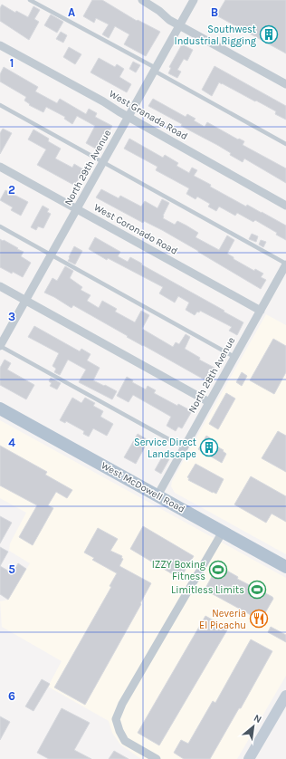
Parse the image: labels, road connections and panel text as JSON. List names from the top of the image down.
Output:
{
  "streets": {
    "main road": ["West McDowell Road"],
    "street": [
      "West Granada Road",
      "North 29th Avenue",
      "West Coronado Road",
      "North 28th Avenue"
    ]
  },
  "crossings": [
    ["West Granada Road", "North 29th Avenue"],
    ["North 29th Avenue", "West Coronado Road"],
    ["West Coronado Road", "North 28th Avenue"],
    ["North 28th Avenue", "West McDowell Road"]
  ],
  "places": {
    "building": ["Southwest Industrial Rigging", "Service Direct Landscape"],
    "sports": ["IZZY Boxing Fitness", "Limitless Limits"],
    "restaurant": ["Neveria El Picachu"]
  },
  "north": "top right",
  "grid": {
    "columns": ["A", "B"],
    "rows": [
      "1",
      "2",
      "3",
      "4",
      "5",
      "6"
    ]
  }
}
